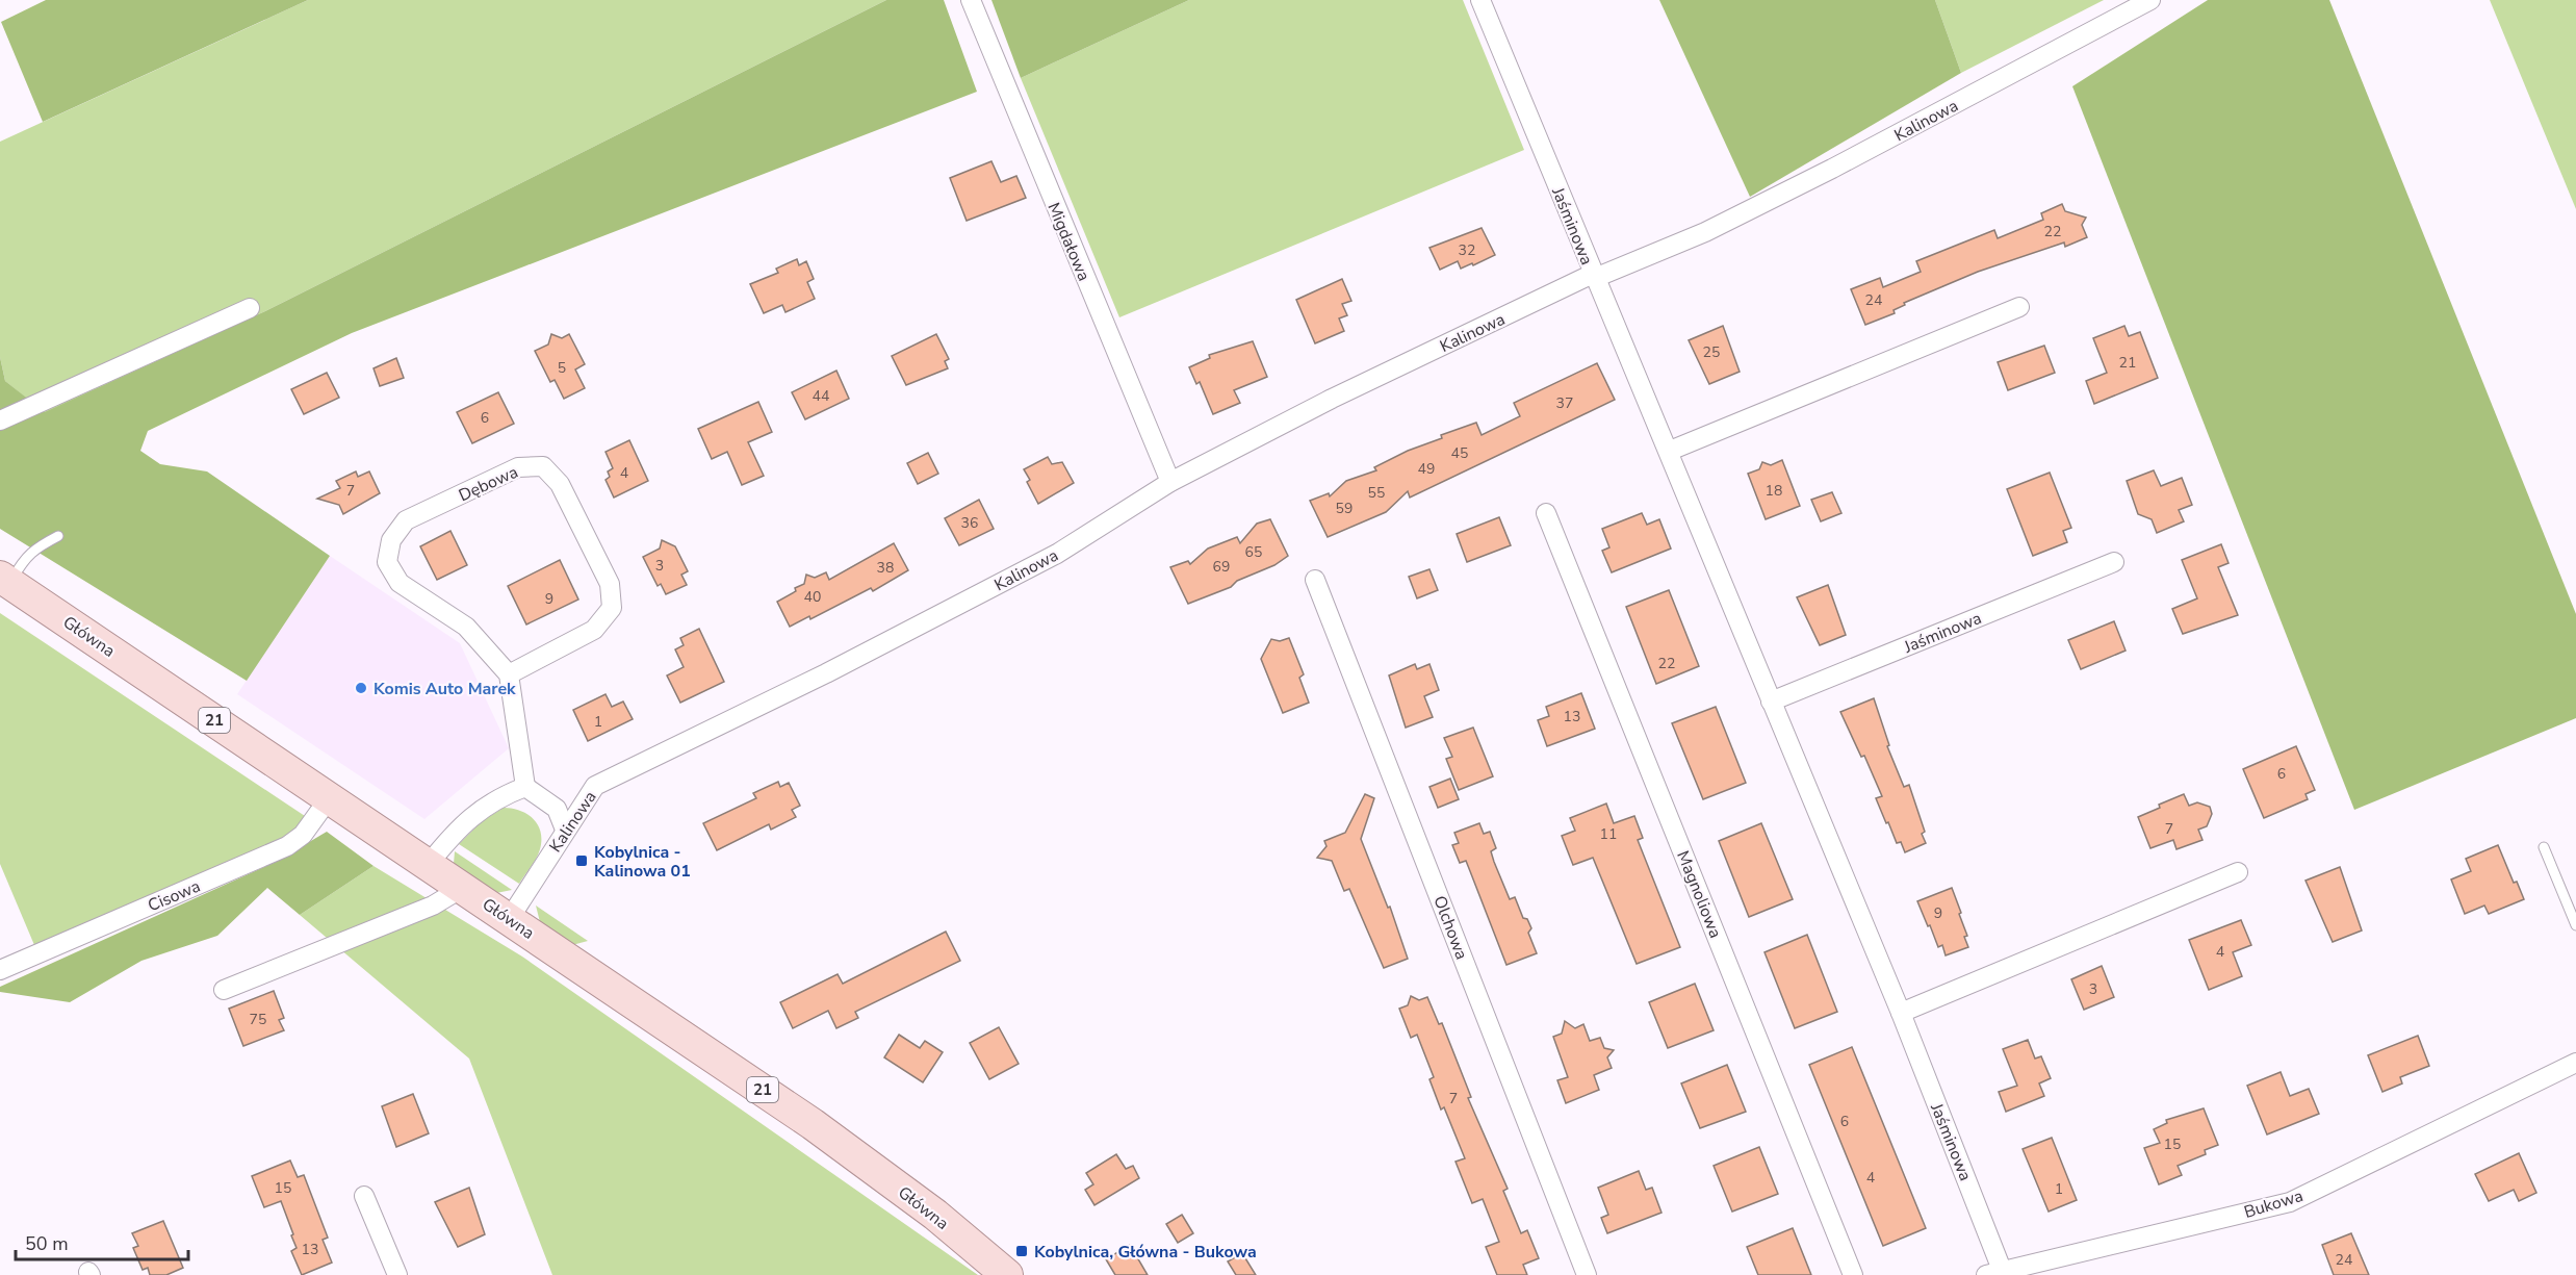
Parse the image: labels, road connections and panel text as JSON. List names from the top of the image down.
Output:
{
  "streets": {
    "main road": ["Główna", "21"],
    "street": [
      "Kalinowa",
      "Jaśminowa",
      "Migdałowa",
      "Dębowa",
      "Magnoliowa",
      "Cisowa",
      "Olchowa",
      "Bukowa"
    ]
  },
  "crossings": [
    ["Kalinowa", "Jaśminowa"],
    ["Kalinowa", "Migdałowa"],
    ["Kalinowa", "Główna"],
    ["Jaśminowa", "Bukowa"],
    ["Główna", "Cisowa"]
  ],
  "places": {
    "other": ["Komis Auto Marek"],
    "transit": ["Kobylnica - Kalinowa 01", "Kobylnica, Główna - Bukowa"]
  },
  "house_numbers": [
    "22",
    "32",
    "24",
    "25",
    "21",
    "5",
    "44",
    "37",
    "6",
    "45",
    "49",
    "4",
    "7",
    "18",
    "55",
    "59",
    "36",
    "65",
    "3",
    "69",
    "38",
    "40",
    "9",
    "22",
    "13",
    "1",
    "6",
    "7",
    "11",
    "9",
    "4",
    "3",
    "75",
    "7",
    "6",
    "15",
    "4",
    "15",
    "1",
    "13",
    "24"
  ],
  "scale_bar": "50 m"
}
